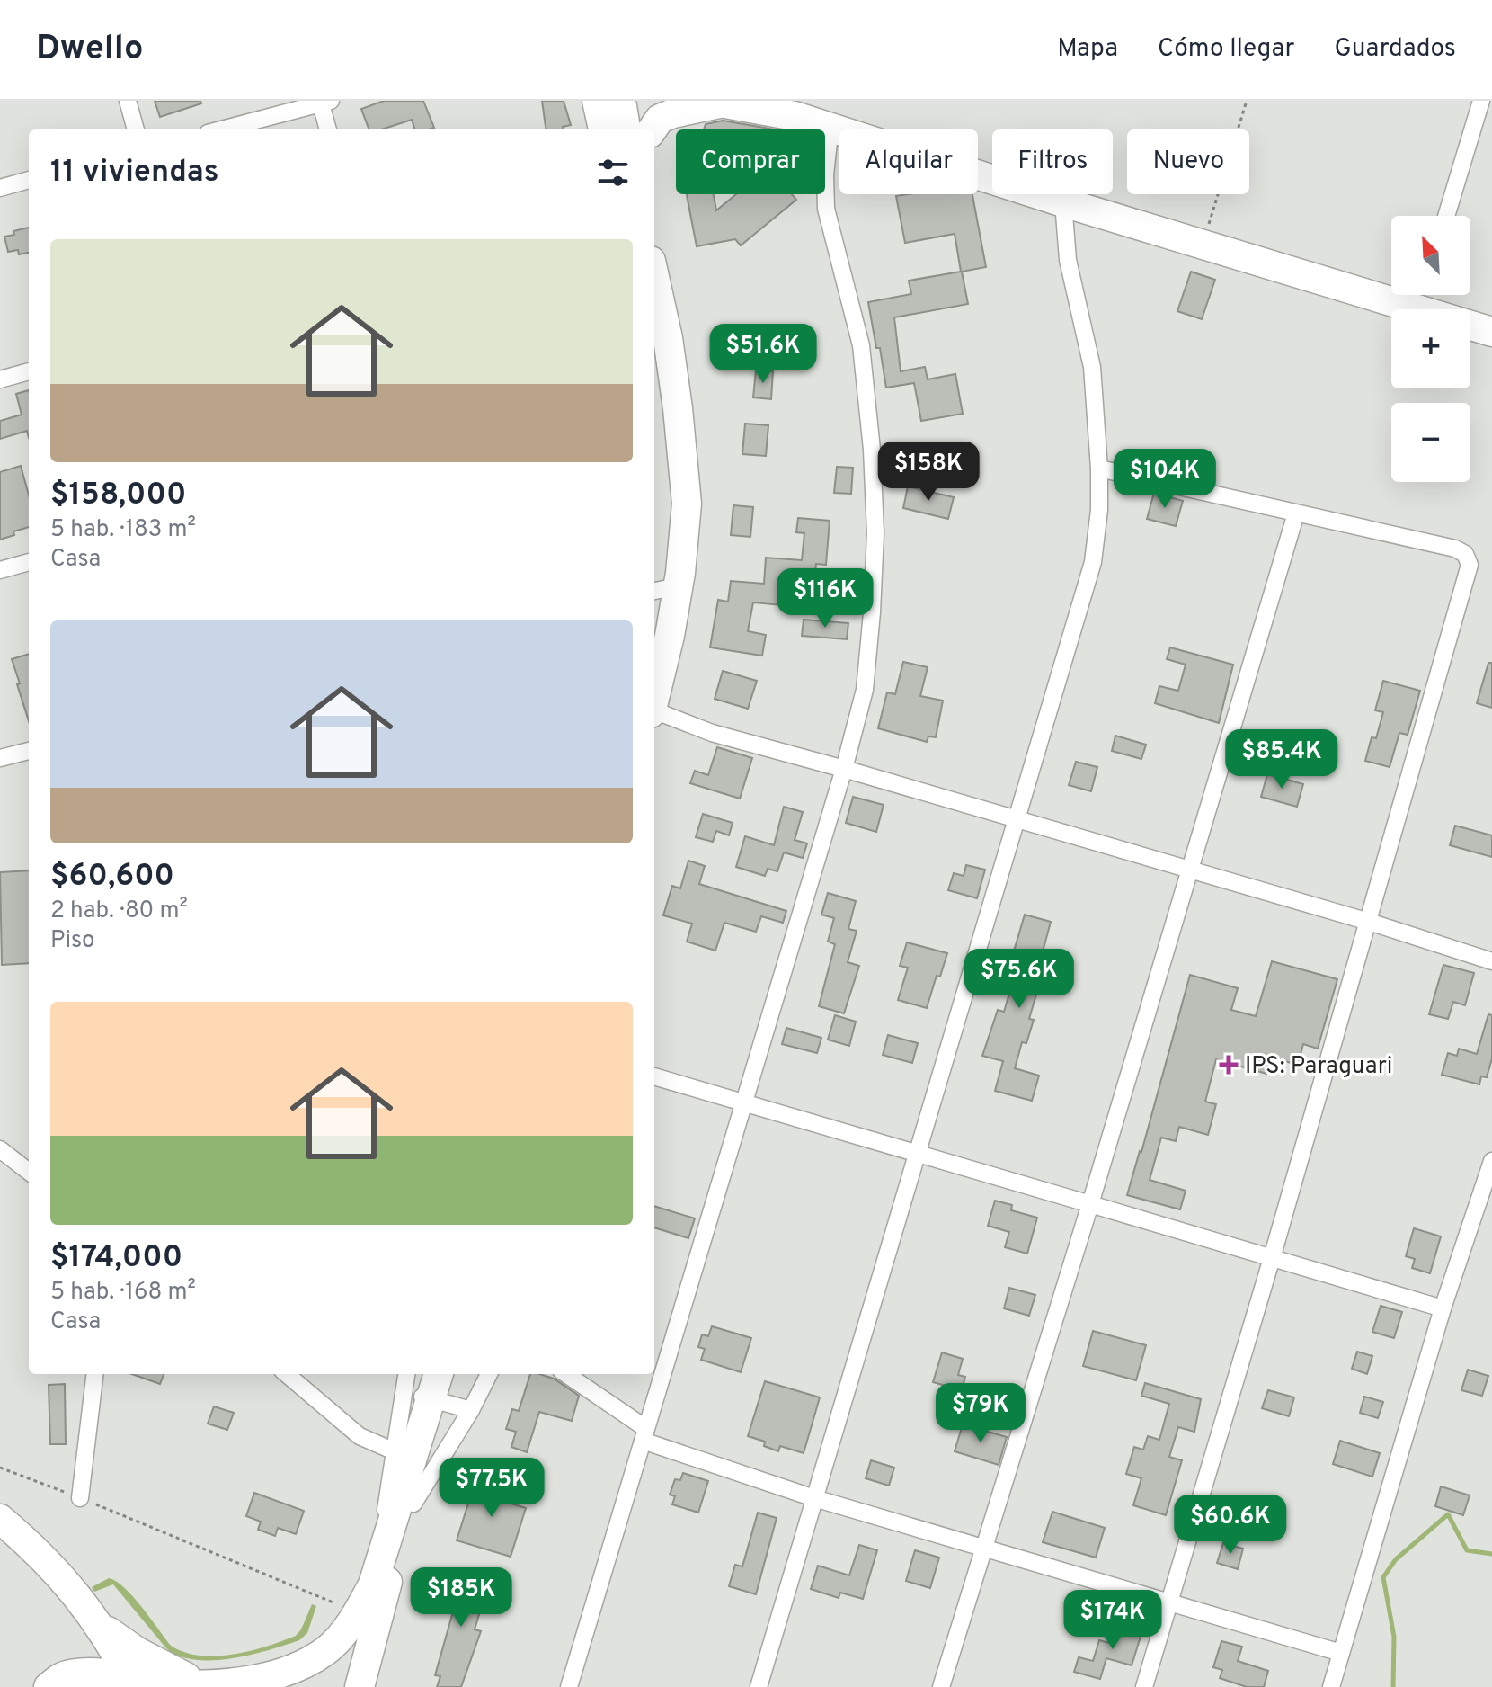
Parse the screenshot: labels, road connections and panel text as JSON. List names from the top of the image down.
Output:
{
  "places": {
    "health": ["IPS: Paraguari"]
  },
  "north": "top left",
  "page": {
    "header": "Dwello",
    "nav": ["Mapa", "Cómo llegar", "Guardados"],
    "chip": [
      "Comprar",
      "Alquilar",
      "Filtros",
      "Nuevo"
    ],
    "heading": "11 viviendas",
    "map_buttons": ["+", "−"],
    "list": [
      {
        "name": "$158,000",
        "note": "5 hab. · 183 m² · Casa"
      },
      {
        "name": "$60,600",
        "note": "2 hab. · 80 m² · Piso"
      },
      {
        "name": "$174,000",
        "note": "5 hab. · 168 m² · Casa"
      }
    ],
    "price": [
      "$51.6K",
      "$158K",
      "$104K",
      "$116K",
      "$85.4K",
      "$75.6K",
      "$79K",
      "$77.5K",
      "$60.6K",
      "$185K",
      "$174K"
    ]
  }
}
